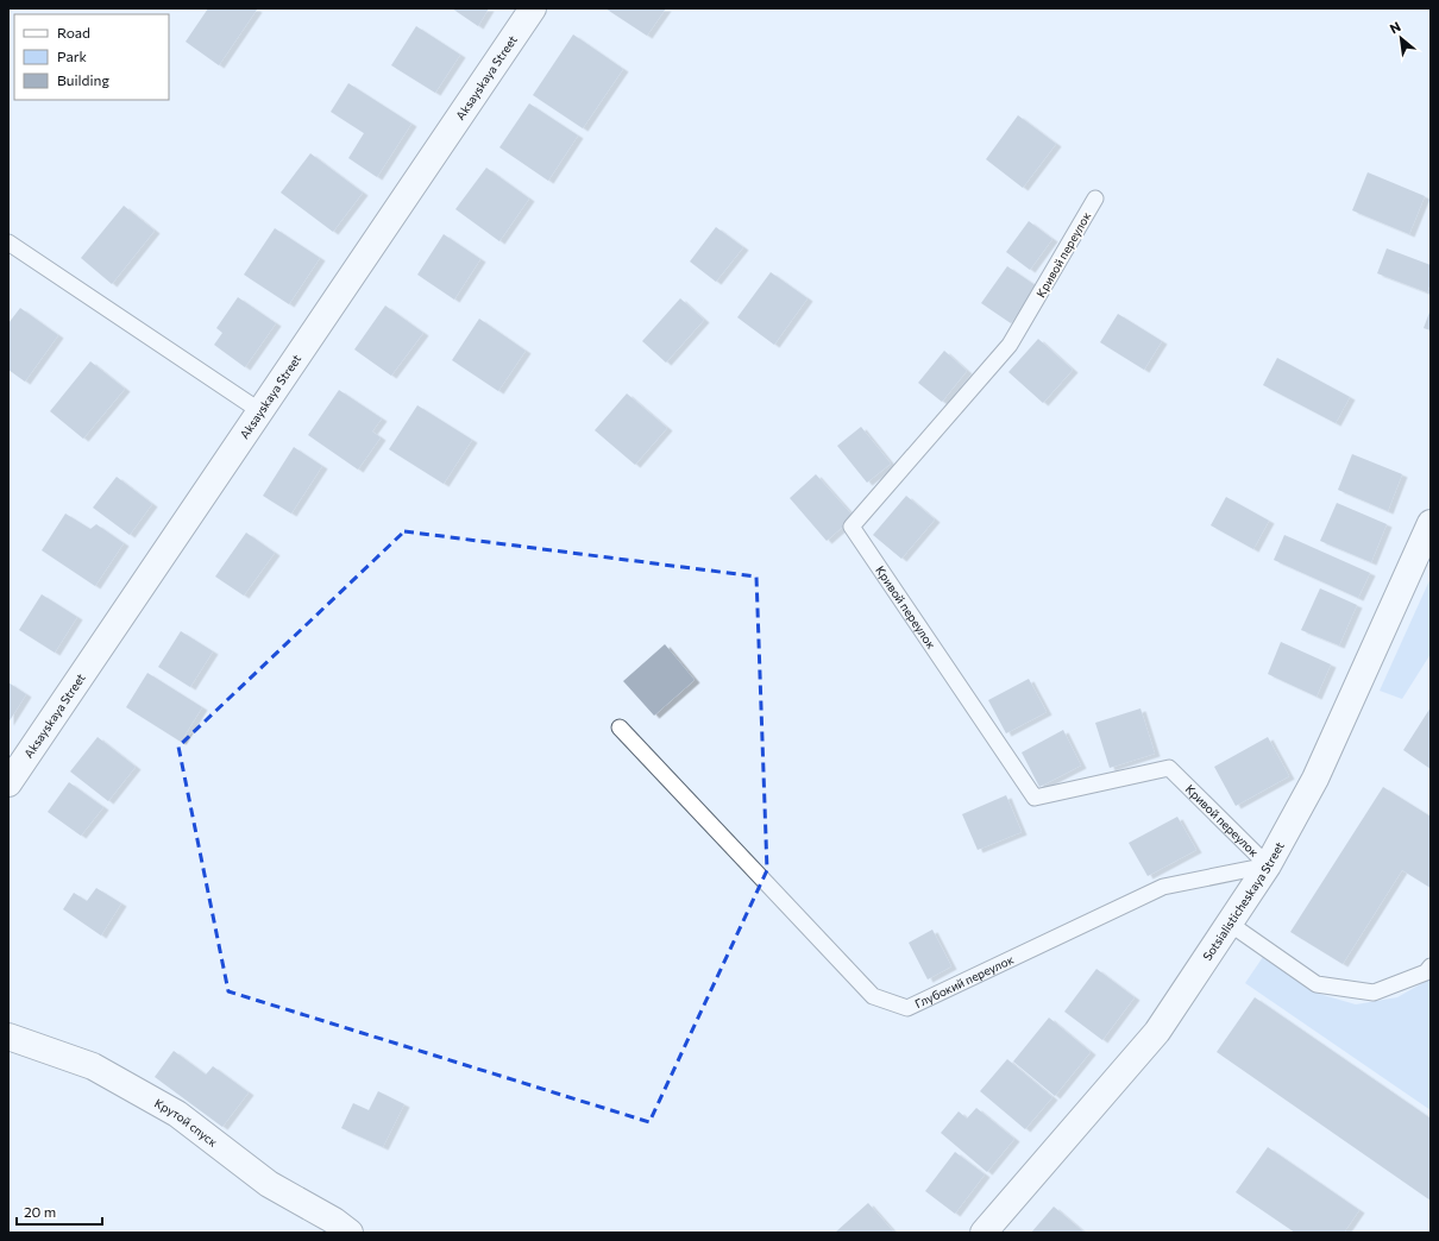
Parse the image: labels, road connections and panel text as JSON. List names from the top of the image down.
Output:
{
  "streets": {
    "street": ["Aksayskaya Street", "Sotsialisticheskaya Street", "Крутой спуск"],
    "lane": ["Кривой переулок", "Глубокий переулок"]
  },
  "crossings": [
    ["Кривой переулок", "Sotsialisticheskaya Street"],
    ["Кривой переулок", "Глубокий переулок"],
    ["Sotsialisticheskaya Street", "Глубокий переулок"]
  ],
  "legend": ["Road", "Park", "Building"],
  "scale_bar": "20 m",
  "north": "top left"
}
